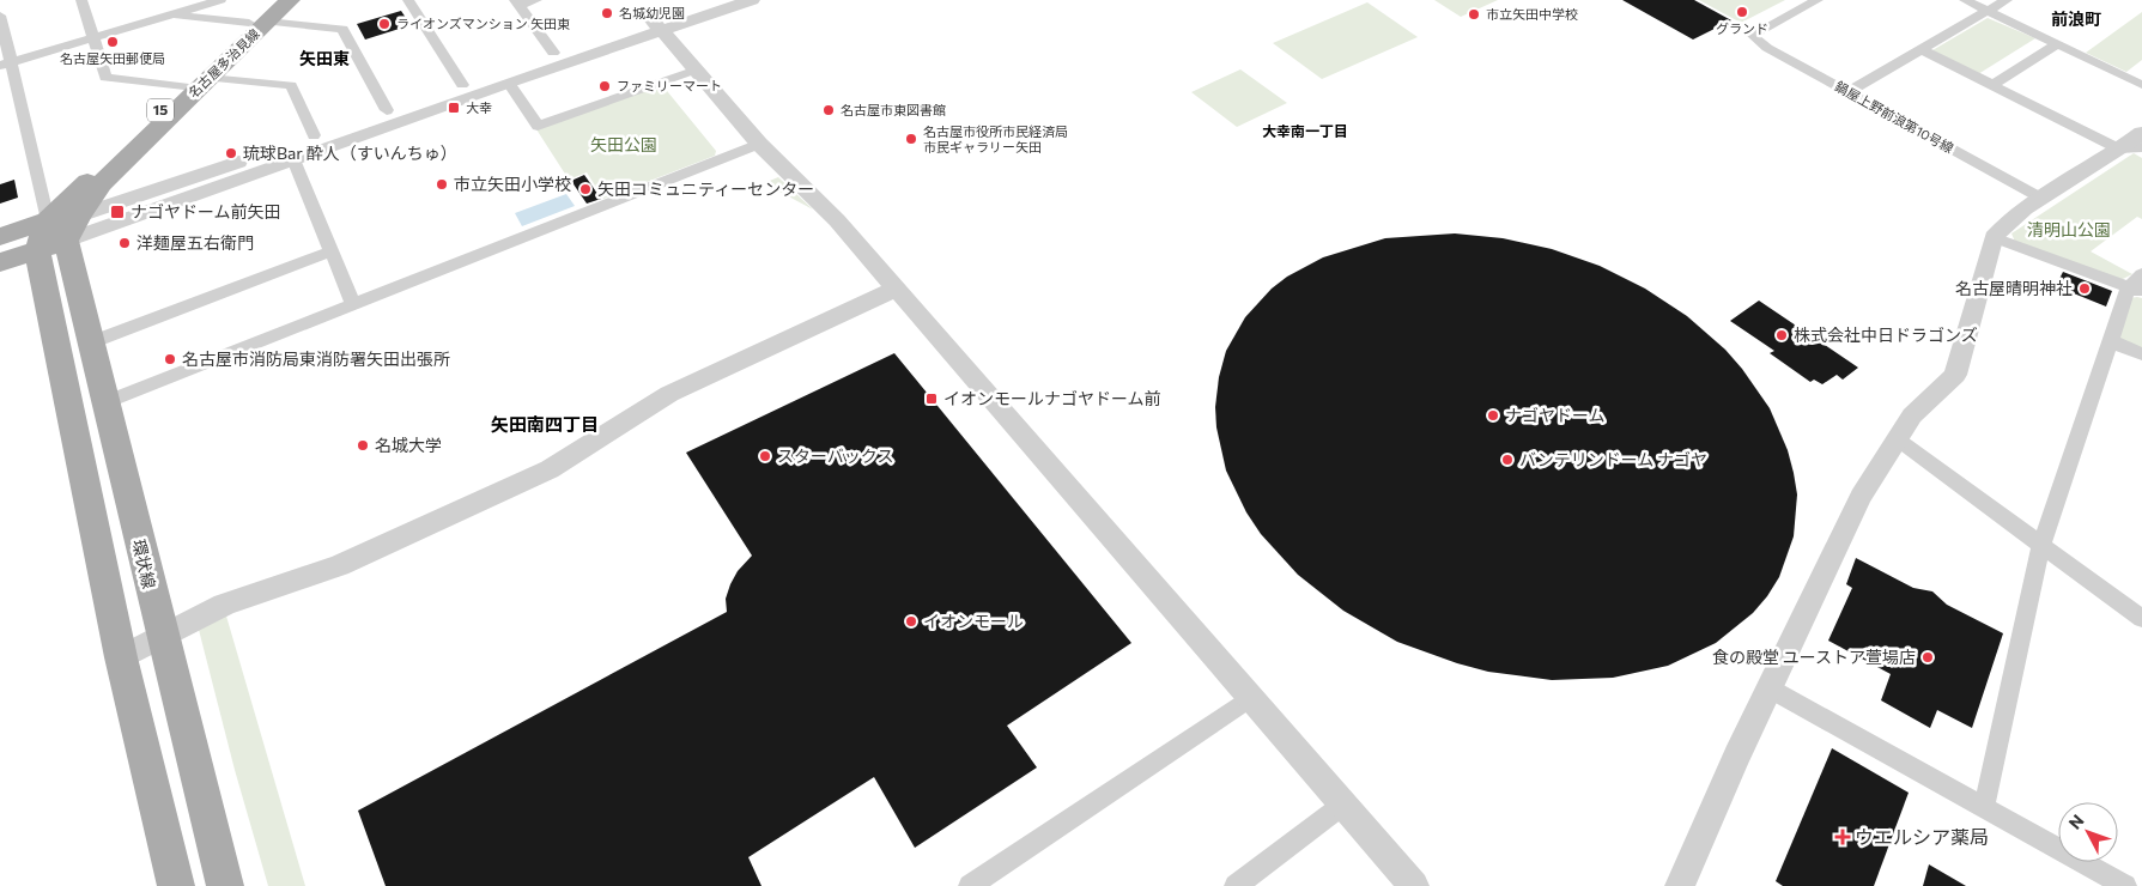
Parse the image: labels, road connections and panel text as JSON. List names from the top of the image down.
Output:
{
  "streets": {
    "main road": ["名古屋多治見線", "15", "環状線"],
    "street": ["鍋屋上野前浪第10号線"]
  },
  "crossings": [
    ["名古屋多治見線", "環状線"]
  ],
  "districts": [
    "前浪町",
    "矢田東",
    "大幸南一丁目",
    "矢田南四丁目"
  ],
  "parks": ["矢田公園", "清明山公園"],
  "places": {
    "other": [
      "グランド",
      "名城幼児園",
      "市立矢田中学校",
      "ライオンズマンション 矢田東",
      "名古屋矢田郵便局",
      "ファミリーマート",
      "名古屋市東図書館",
      "名古屋市役所市民経済局 市民ギャラリー矢田",
      "琉球Bar 酔人（すいんちゅ）",
      "市立矢田小学校",
      "矢田コミュニティーセンター",
      "洋麺屋五右衛門",
      "名古屋晴明神社",
      "株式会社中日ドラゴンズ",
      "名古屋市消防局東消防署矢田出張所",
      "ナゴヤドーム",
      "名城大学",
      "スターバックス",
      "バンテリンドーム ナゴヤ",
      "イオンモール",
      "食の殿堂 ユーストア萱場店"
    ],
    "transit": ["大幸", "ナゴヤドーム前矢田", "イオンモールナゴヤドーム前"],
    "health": ["ウエルシア薬局"]
  },
  "north": "top left"
}
